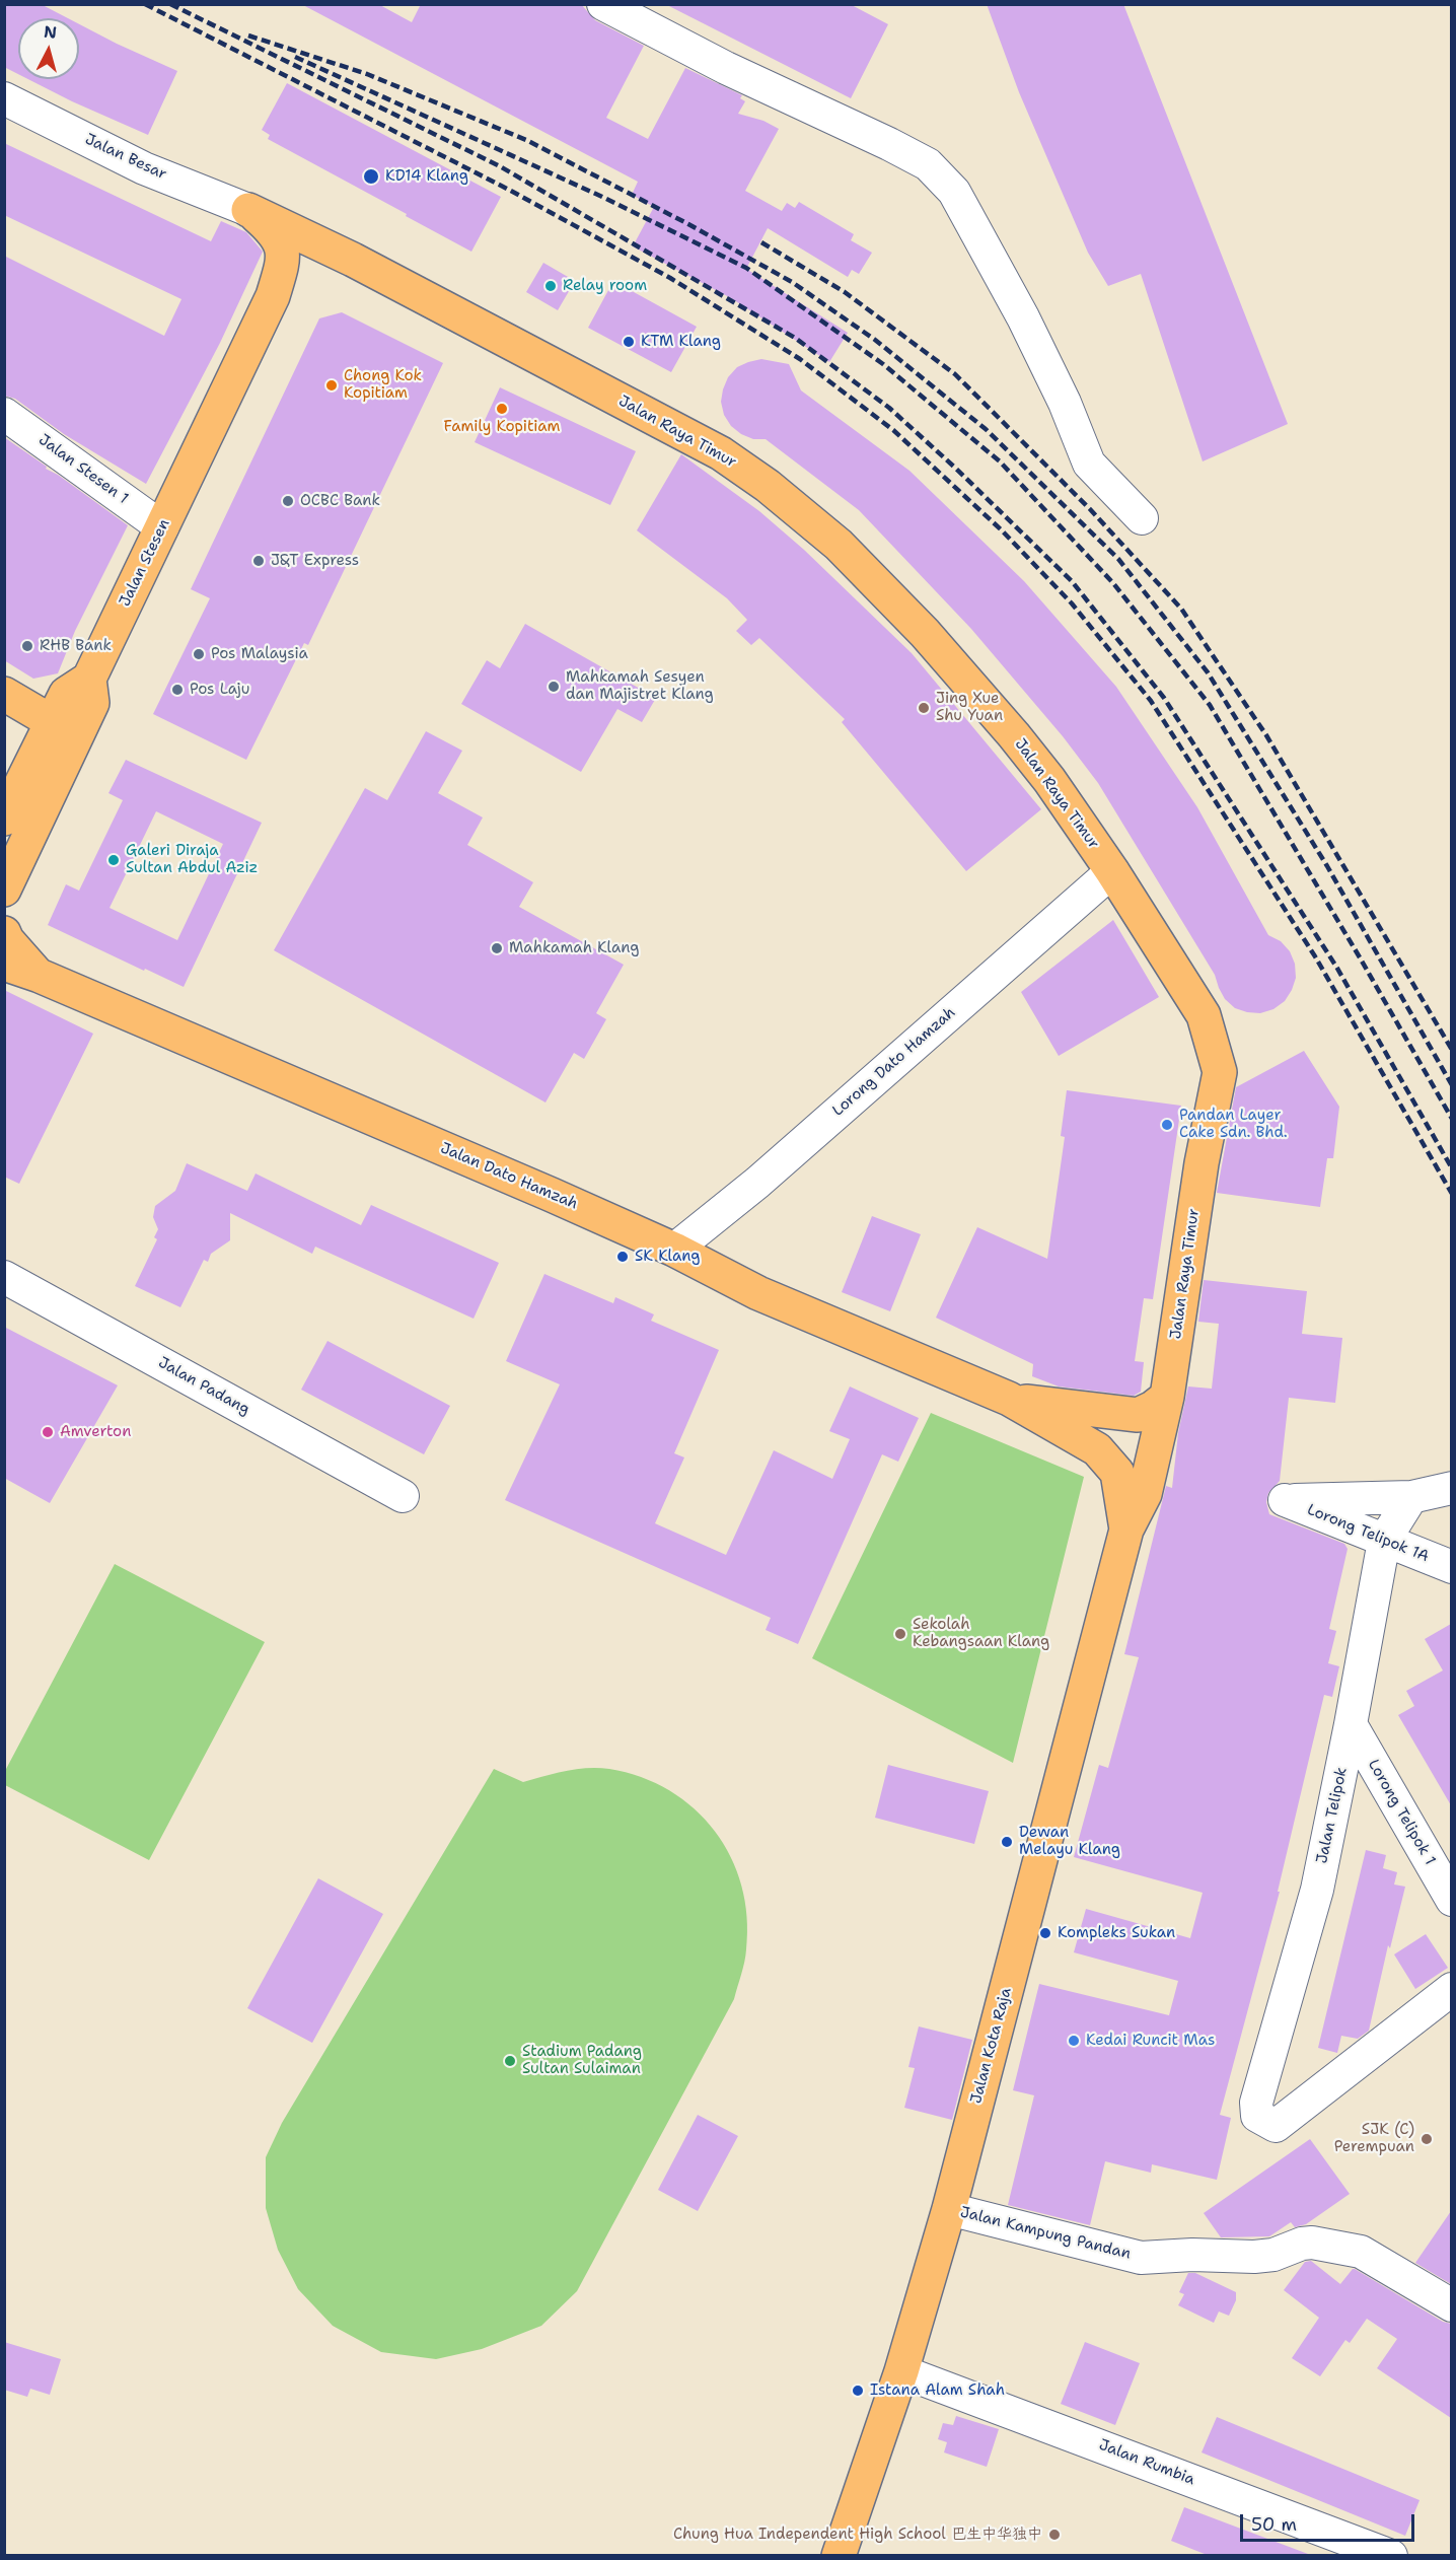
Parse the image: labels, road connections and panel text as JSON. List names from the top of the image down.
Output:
{
  "streets": {
    "main road": [
      "Jalan Raya Timur",
      "Jalan Stesen",
      "Jalan Dato Hamzah",
      "Jalan Kota Raja"
    ],
    "street": [
      "Jalan Besar",
      "Jalan Stesen 1",
      "Lorong Dato Hamzah",
      "Jalan Padang",
      "Lorong Telipok 1A",
      "Lorong Telipok 1",
      "Jalan Telipok",
      "Jalan Kampung Pandan",
      "Jalan Rumbia"
    ]
  },
  "crossings": [
    ["Jalan Besar", "Jalan Raya Timur"],
    ["Jalan Besar", "Jalan Stesen"],
    ["Jalan Raya Timur", "Jalan Stesen"],
    ["Jalan Raya Timur", "Lorong Dato Hamzah"],
    ["Jalan Raya Timur", "Jalan Kota Raja"],
    ["Jalan Stesen 1", "Jalan Stesen"],
    ["Lorong Dato Hamzah", "Jalan Dato Hamzah"],
    ["Lorong Telipok 1A", "Jalan Telipok"],
    ["Lorong Telipok 1", "Jalan Telipok"],
    ["Jalan Kota Raja", "Jalan Kampung Pandan"],
    ["Jalan Kota Raja", "Jalan Rumbia"]
  ],
  "places": [
    "KD14 Klang",
    "Relay room",
    "KTM Klang",
    "Chong Kok Kopitiam",
    "Family Kopitiam",
    "OCBC Bank",
    "J&T Express",
    "RHB Bank",
    "Pos Malaysia",
    "Mahkamah Sesyen dan Majistret Klang",
    "Pos Laju",
    "Jing Xue Shu Yuan",
    "Galeri Diraja Sultan Abdul Aziz",
    "Mahkamah Klang",
    "Pandan Layer Cake Sdn. Bhd.",
    "SK Klang",
    "Amverton",
    "Sekolah Kebangsaan Klang",
    "Dewan Melayu Klang",
    "Kompleks Sukan",
    "Kedai Runcit Mas",
    "Stadium Padang Sultan Sulaiman",
    "SJK (C) Perempuan",
    "Istana Alam Shah",
    "Chung Hua Independent High School 巴生中华独中"
  ],
  "scale_bar": "50 m",
  "north": "top"
}
